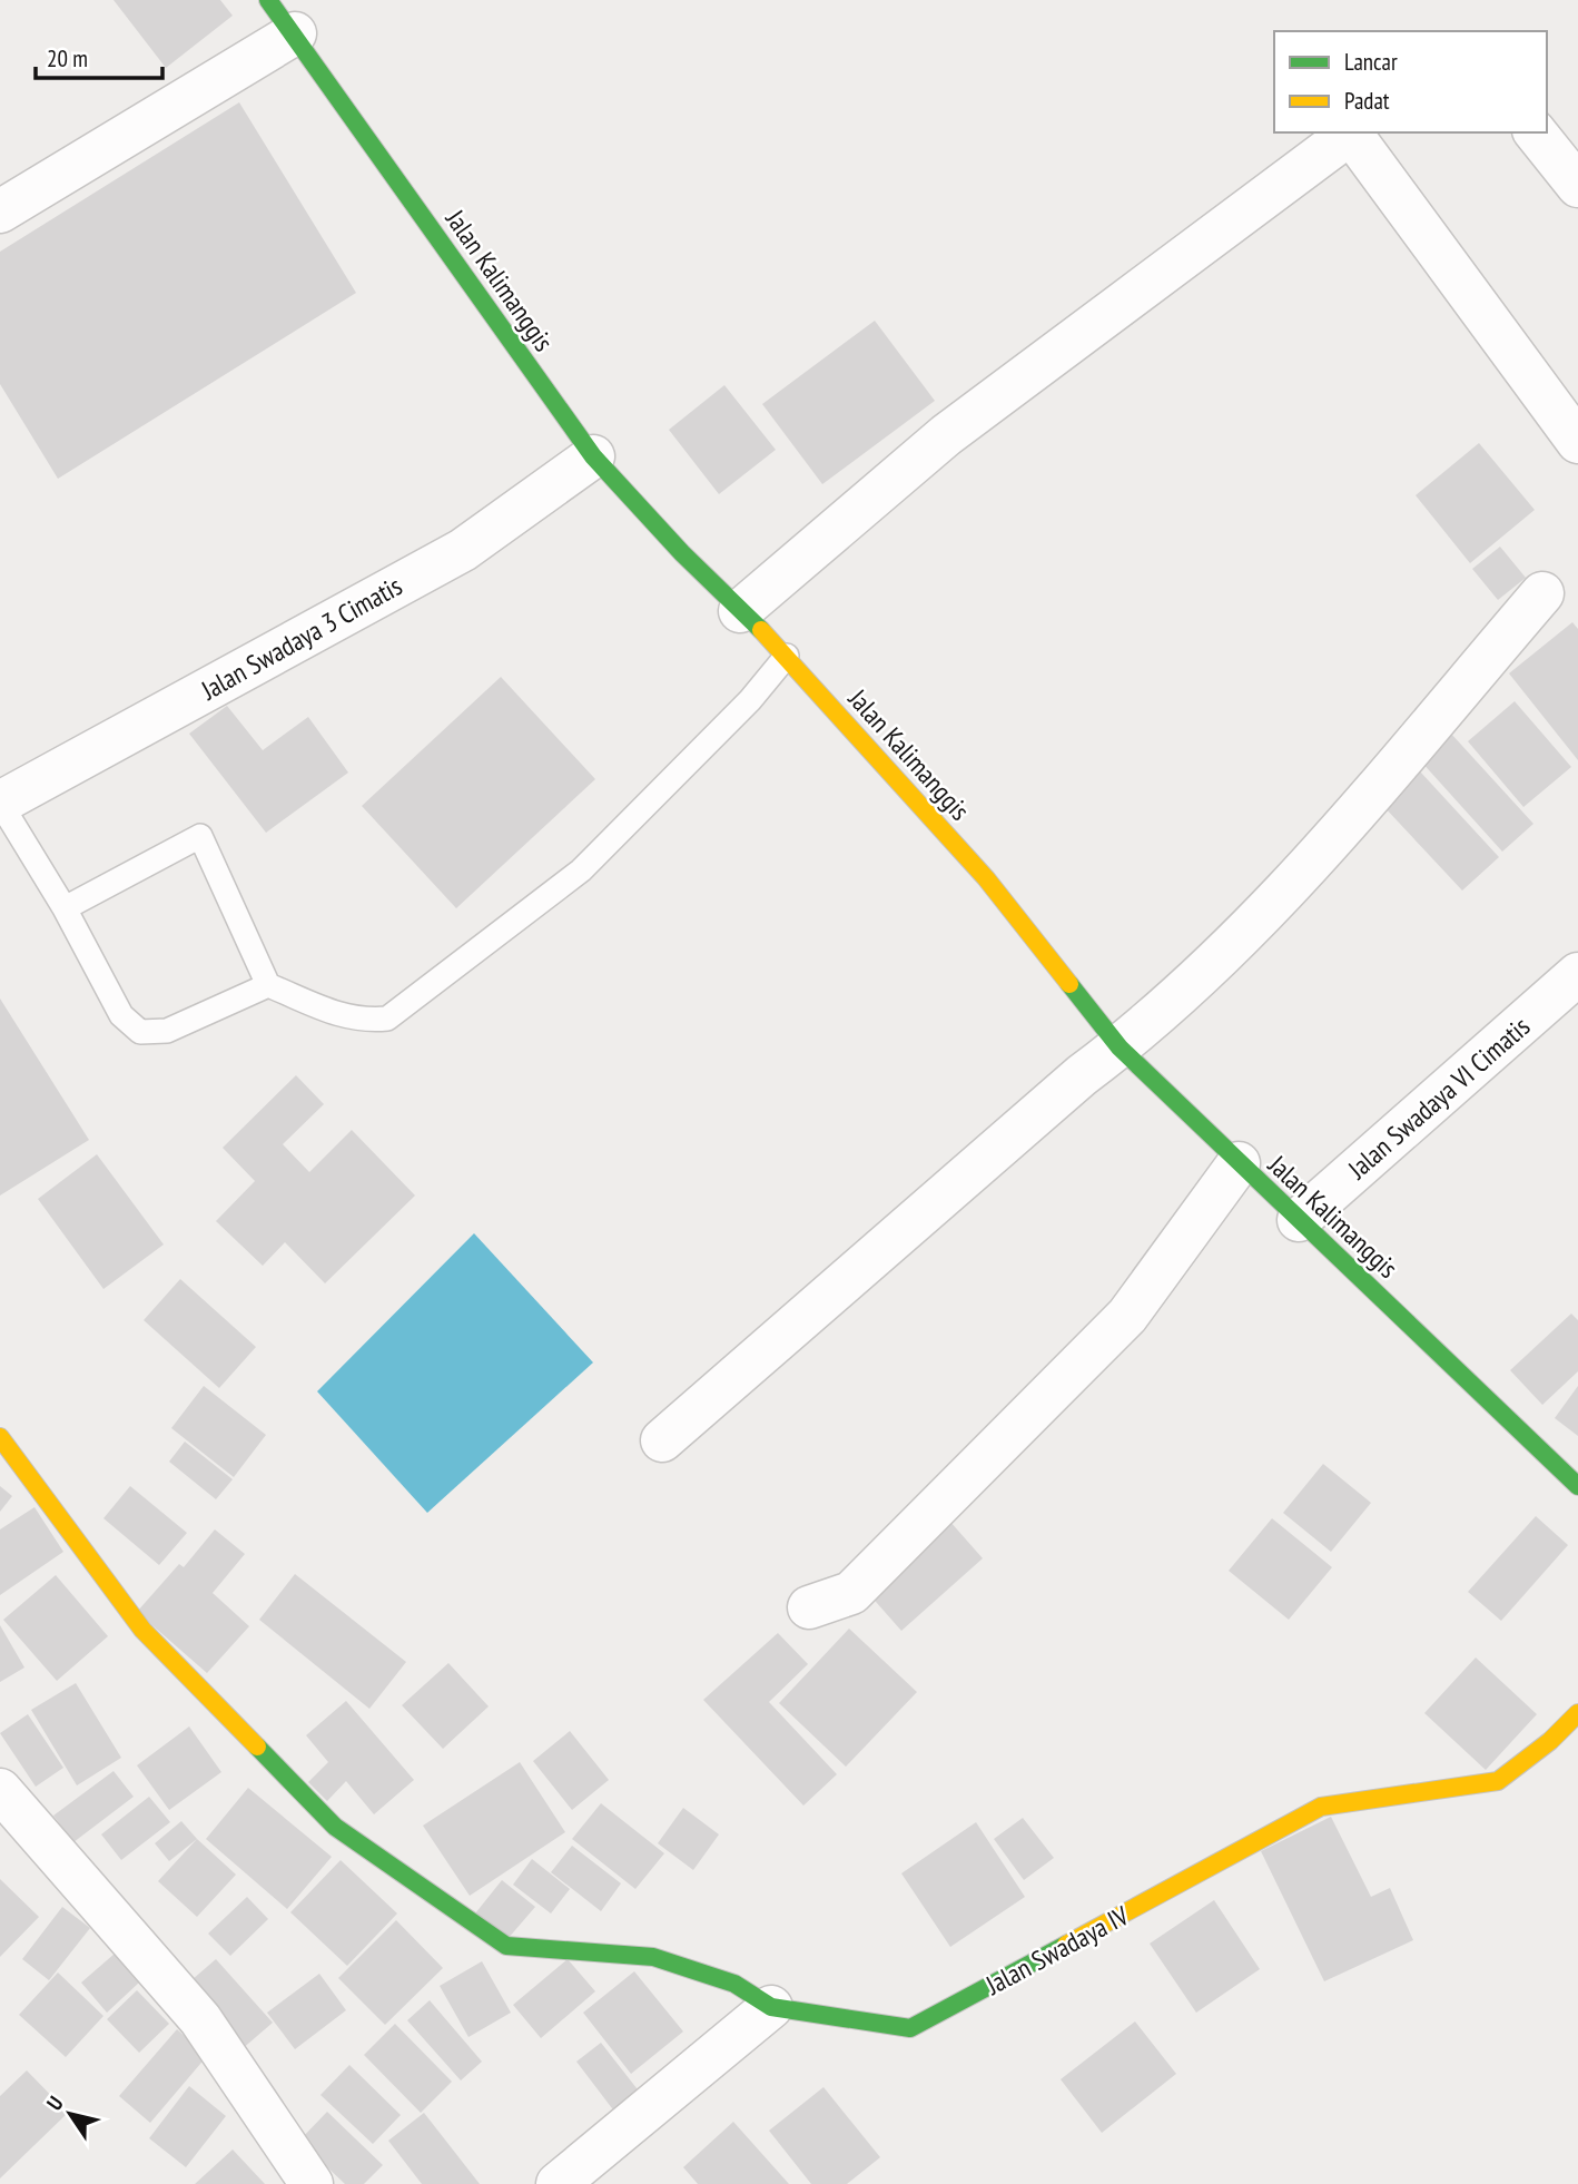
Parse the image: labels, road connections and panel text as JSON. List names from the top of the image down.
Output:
{
  "streets": {
    "main road": ["Jalan Kalimanggis", "Jalan Swadaya IV"],
    "street": ["Jalan Swadaya 3 Cimatis", "Jalan Swadaya VI Cimatis"]
  },
  "crossings": [
    ["Jalan Kalimanggis", "Jalan Swadaya 3 Cimatis"],
    ["Jalan Kalimanggis", "Jalan Swadaya VI Cimatis"]
  ],
  "legend": ["Lancar", "Padat"],
  "scale_bar": "20 m",
  "north": "top left"
}
